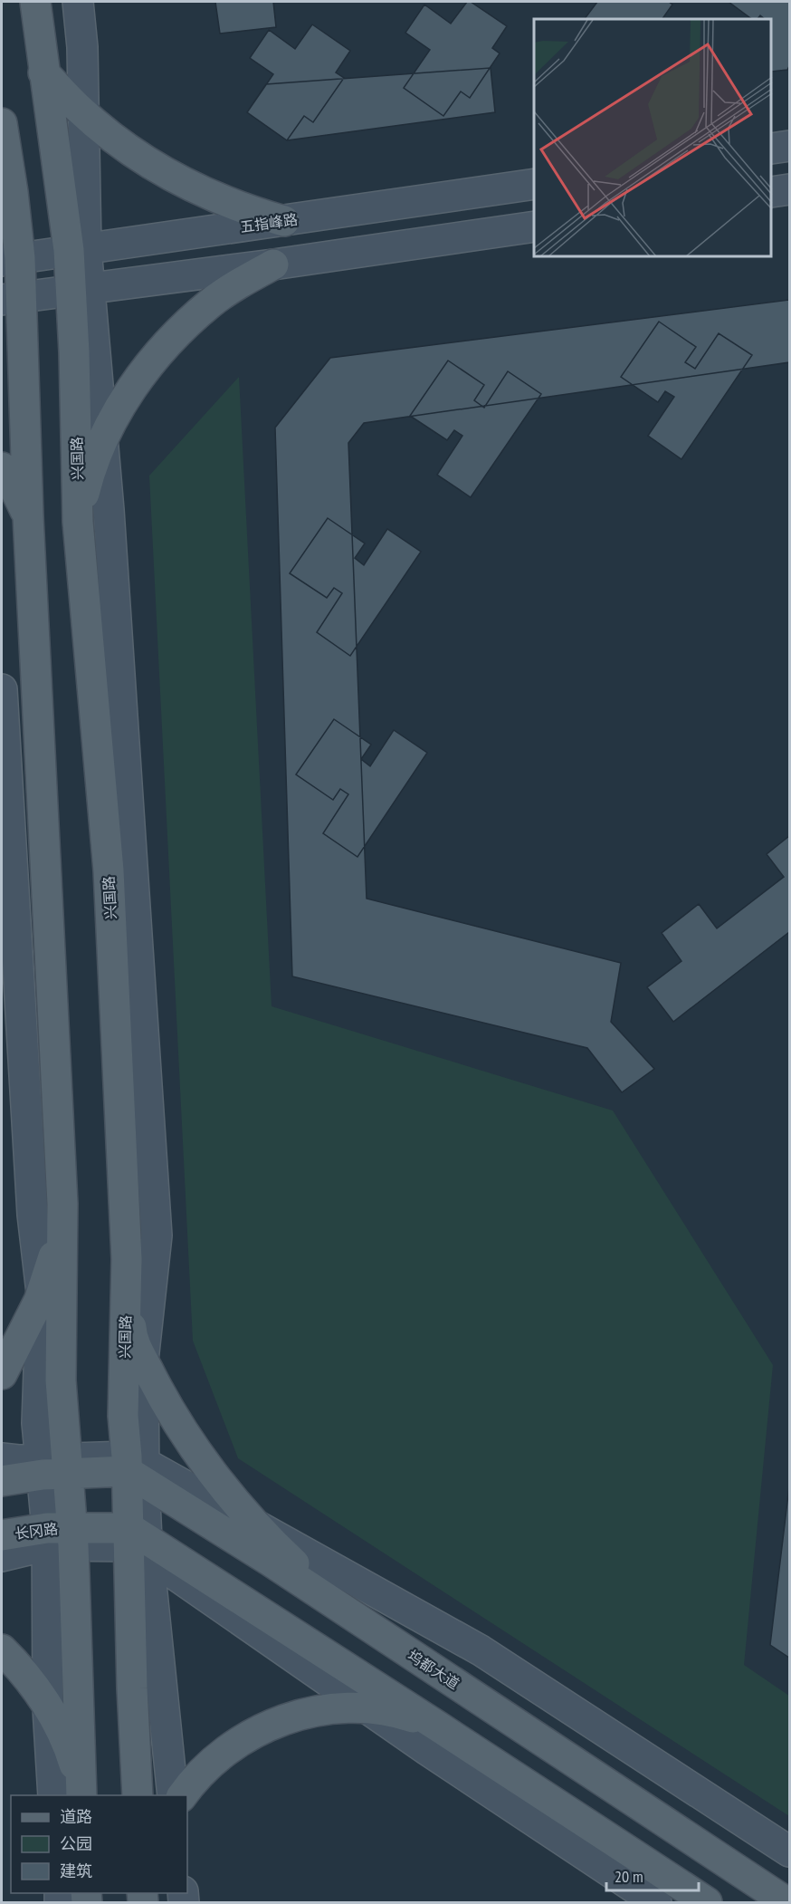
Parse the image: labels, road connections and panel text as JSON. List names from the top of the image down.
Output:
{
  "streets": {
    "main road": ["兴国路", "长冈路", "坞都大道"],
    "street": ["五指峰路"]
  },
  "crossings": [
    ["五指峰路", "兴国路"],
    ["兴国路", "坞都大道"]
  ],
  "legend": ["道路", "公园", "建筑"],
  "scale_bar": "20 m"
}
